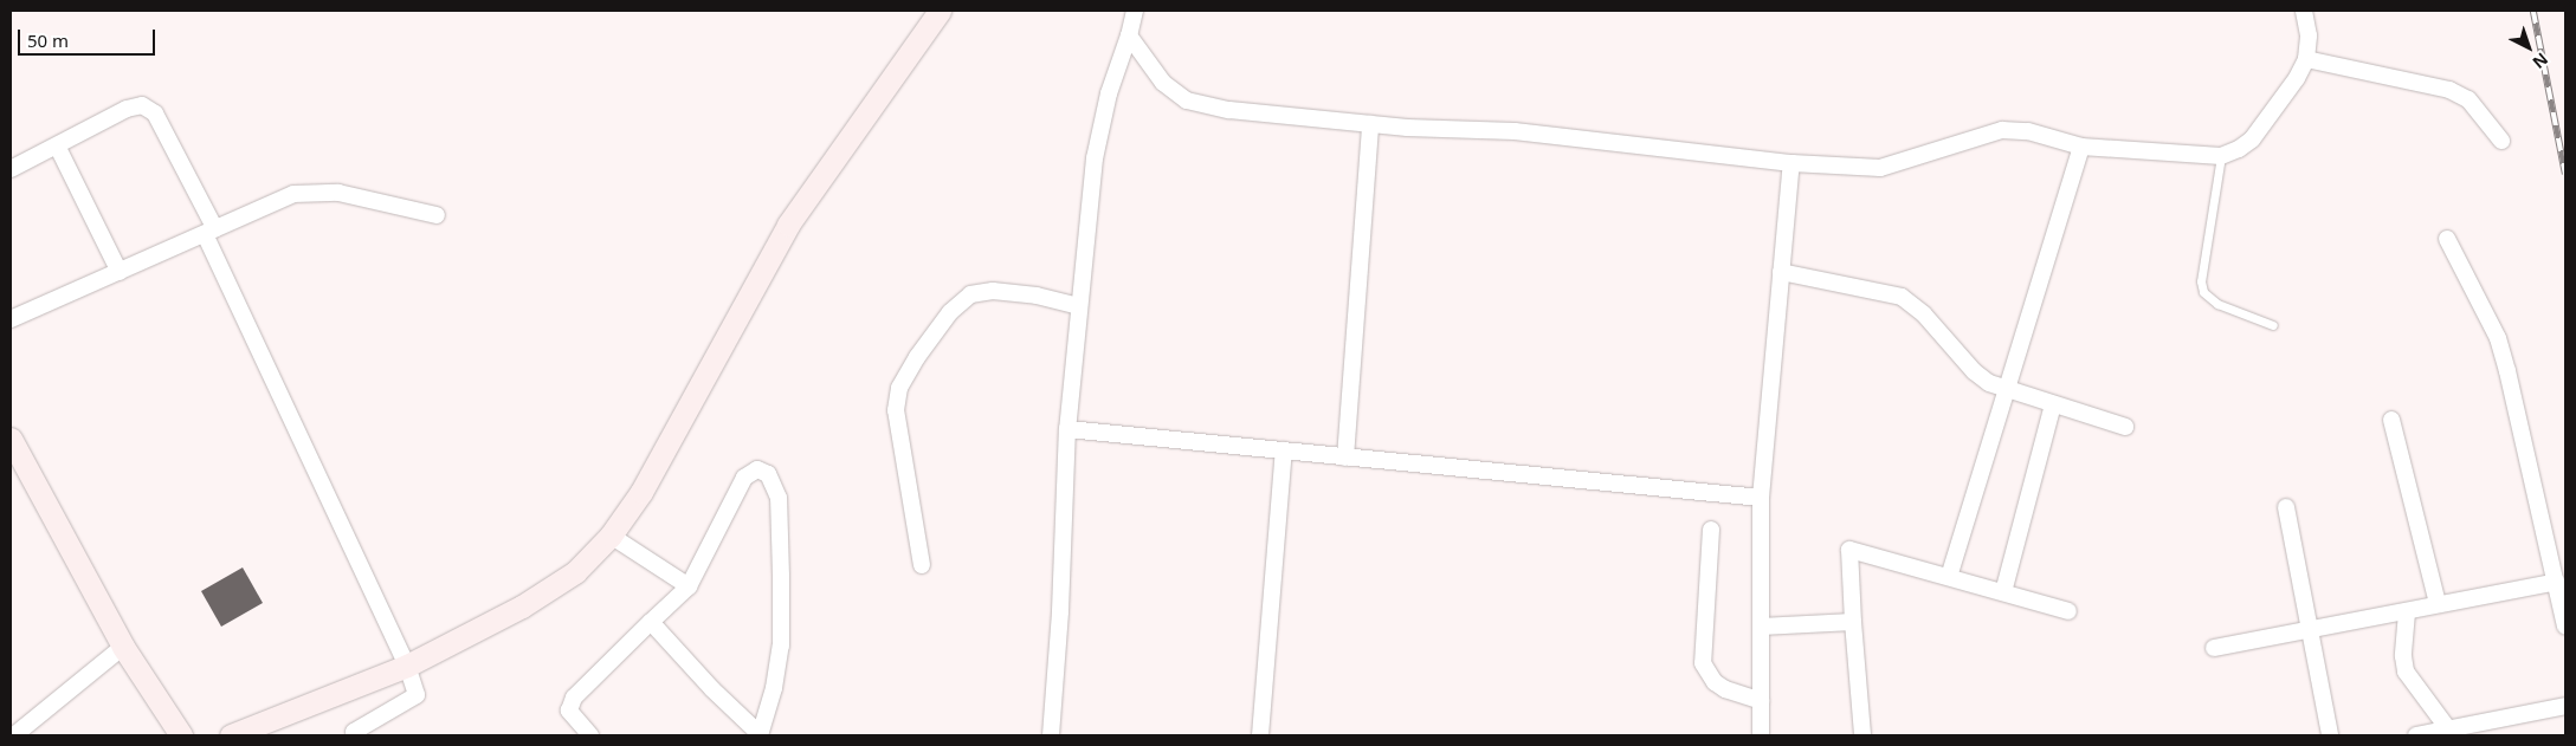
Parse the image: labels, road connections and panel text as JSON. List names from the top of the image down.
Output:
{
  "scale_bar": "50 m",
  "north": "bottom right"
}
